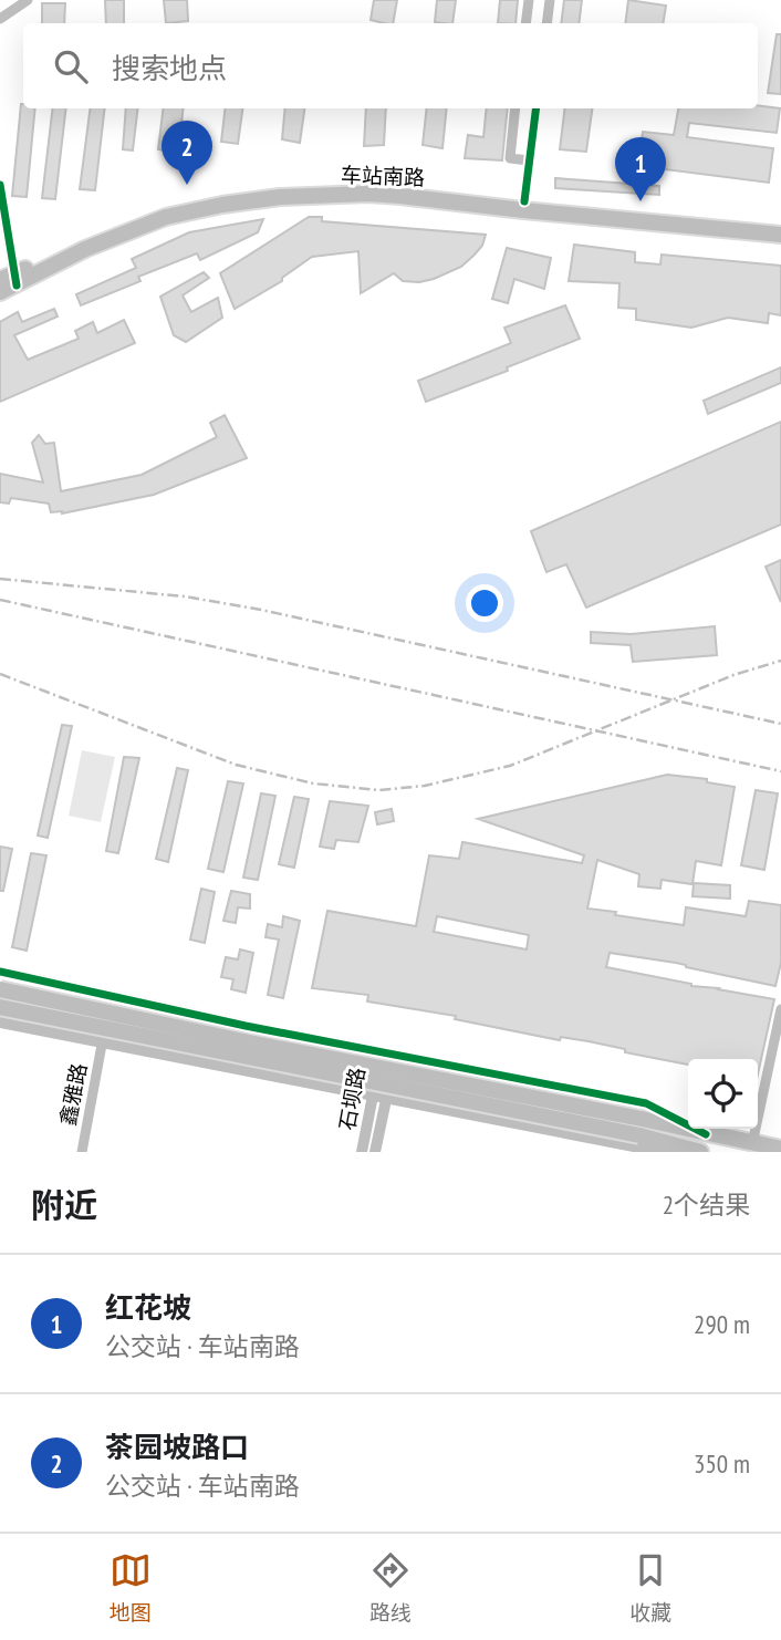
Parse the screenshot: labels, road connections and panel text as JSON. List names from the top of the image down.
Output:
{
  "streets": {
    "main road": ["车站南路"],
    "street": ["鑫雅路", "石坝路"]
  },
  "page": {
    "search": "搜索地点",
    "pins": ["2", "1"],
    "heading": ["附近", "2个结果"],
    "list": [
      {
        "mark": "1",
        "name": "红花坡",
        "note": "公交站 · 车站南路",
        "value": "290 m"
      },
      {
        "mark": "2",
        "name": "茶园坡路口",
        "note": "公交站 · 车站南路",
        "value": "350 m"
      }
    ],
    "nav": ["地图", "路线", "收藏"]
  }
}
